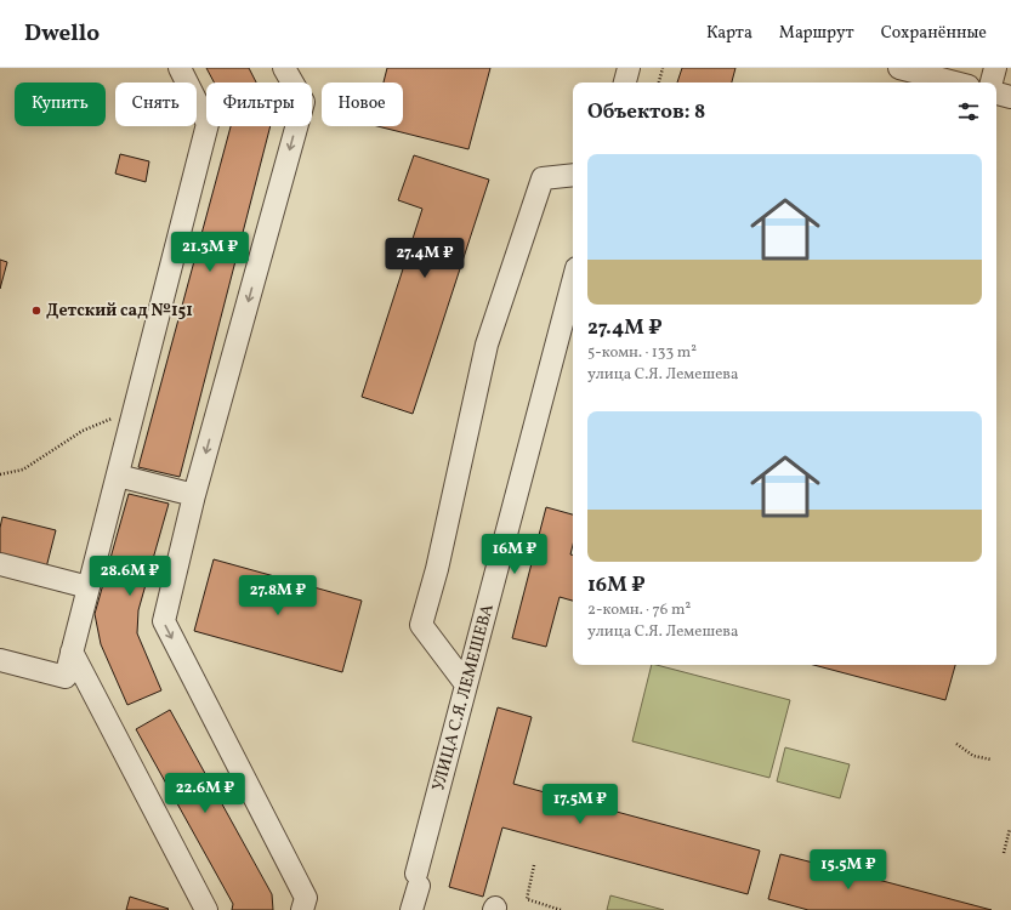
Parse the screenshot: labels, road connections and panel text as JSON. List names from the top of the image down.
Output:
{
  "streets": {
    "street": ["УЛИЦА С.Я. ЛЕМЕШЕВА"]
  },
  "places": ["Детский сад №151"],
  "page": {
    "header": "Dwello",
    "nav": ["Карта", "Маршрут", "Сохранённые"],
    "chip": [
      "Купить",
      "Снять",
      "Фильтры",
      "Новое"
    ],
    "heading": "Объектов: 8",
    "list": [
      {
        "name": "27.4M ₽",
        "note": "5-комн. · 133 m² · улица С.Я. Лемешева"
      },
      {
        "name": "16M ₽",
        "note": "2-комн. · 76 m² · улица С.Я. Лемешева"
      }
    ],
    "price": [
      "21.3M ₽",
      "27.4M ₽",
      "16M ₽",
      "28.6M ₽",
      "27.8M ₽",
      "22.6M ₽",
      "17.5M ₽",
      "15.5M ₽"
    ]
  }
}
